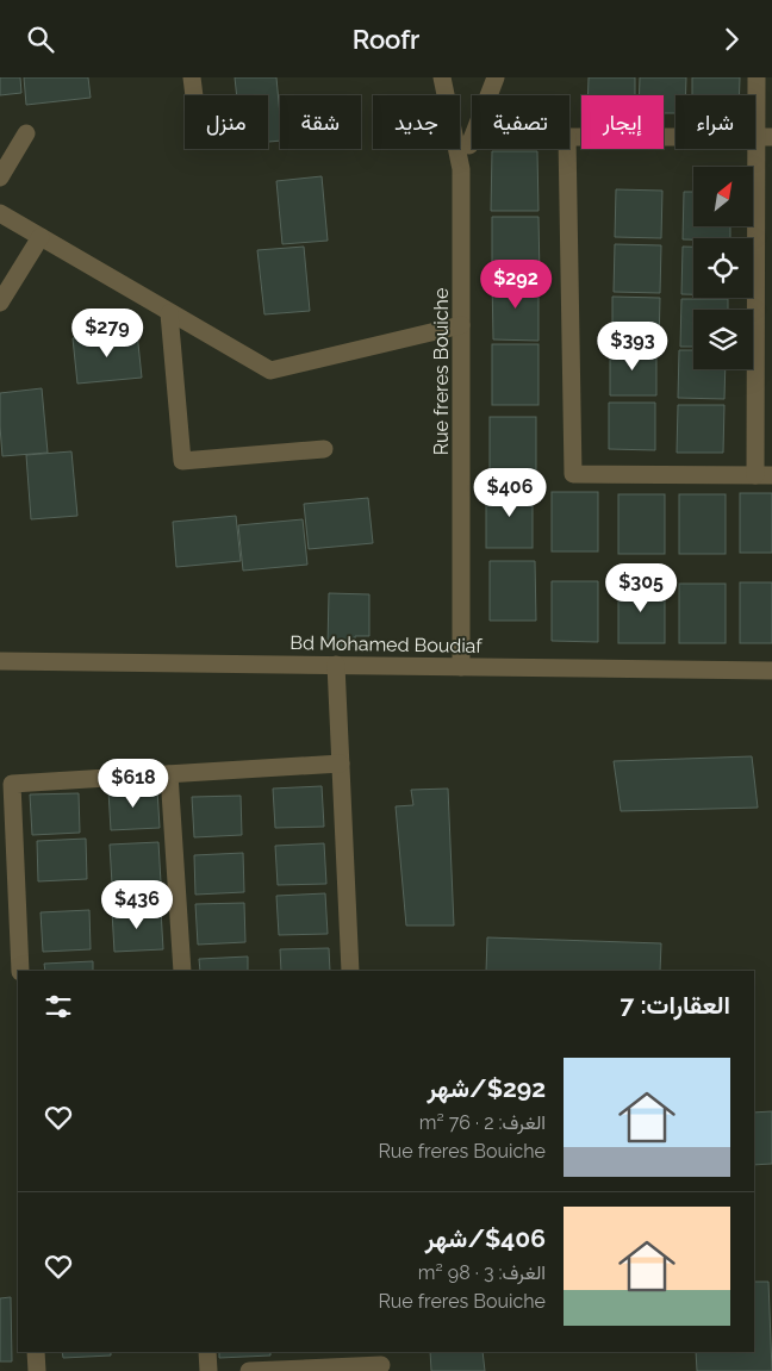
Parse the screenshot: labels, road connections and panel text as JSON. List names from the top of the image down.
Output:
{
  "streets": {
    "street": ["Rue freres Bouiche", "Bd Mohamed Boudiaf"]
  },
  "crossings": [
    ["Rue freres Bouiche", "Bd Mohamed Boudiaf"]
  ],
  "north": "top right",
  "page": {
    "header": "Roofr",
    "chip": [
      "شراء",
      "إيجار",
      "تصفية",
      "جديد",
      "شقة",
      "منزل"
    ],
    "price": [
      "$292",
      "$279",
      "$393",
      "$406",
      "$305",
      "$618",
      "$436"
    ],
    "heading": "العقارات: 7",
    "list": [
      {
        "name": "$292/شهر",
        "note": "الغرف: 2 · 76 m² · Rue freres Bouiche"
      },
      {
        "name": "$406/شهر",
        "note": "الغرف: 3 · 98 m² · Rue freres Bouiche"
      }
    ]
  }
}
